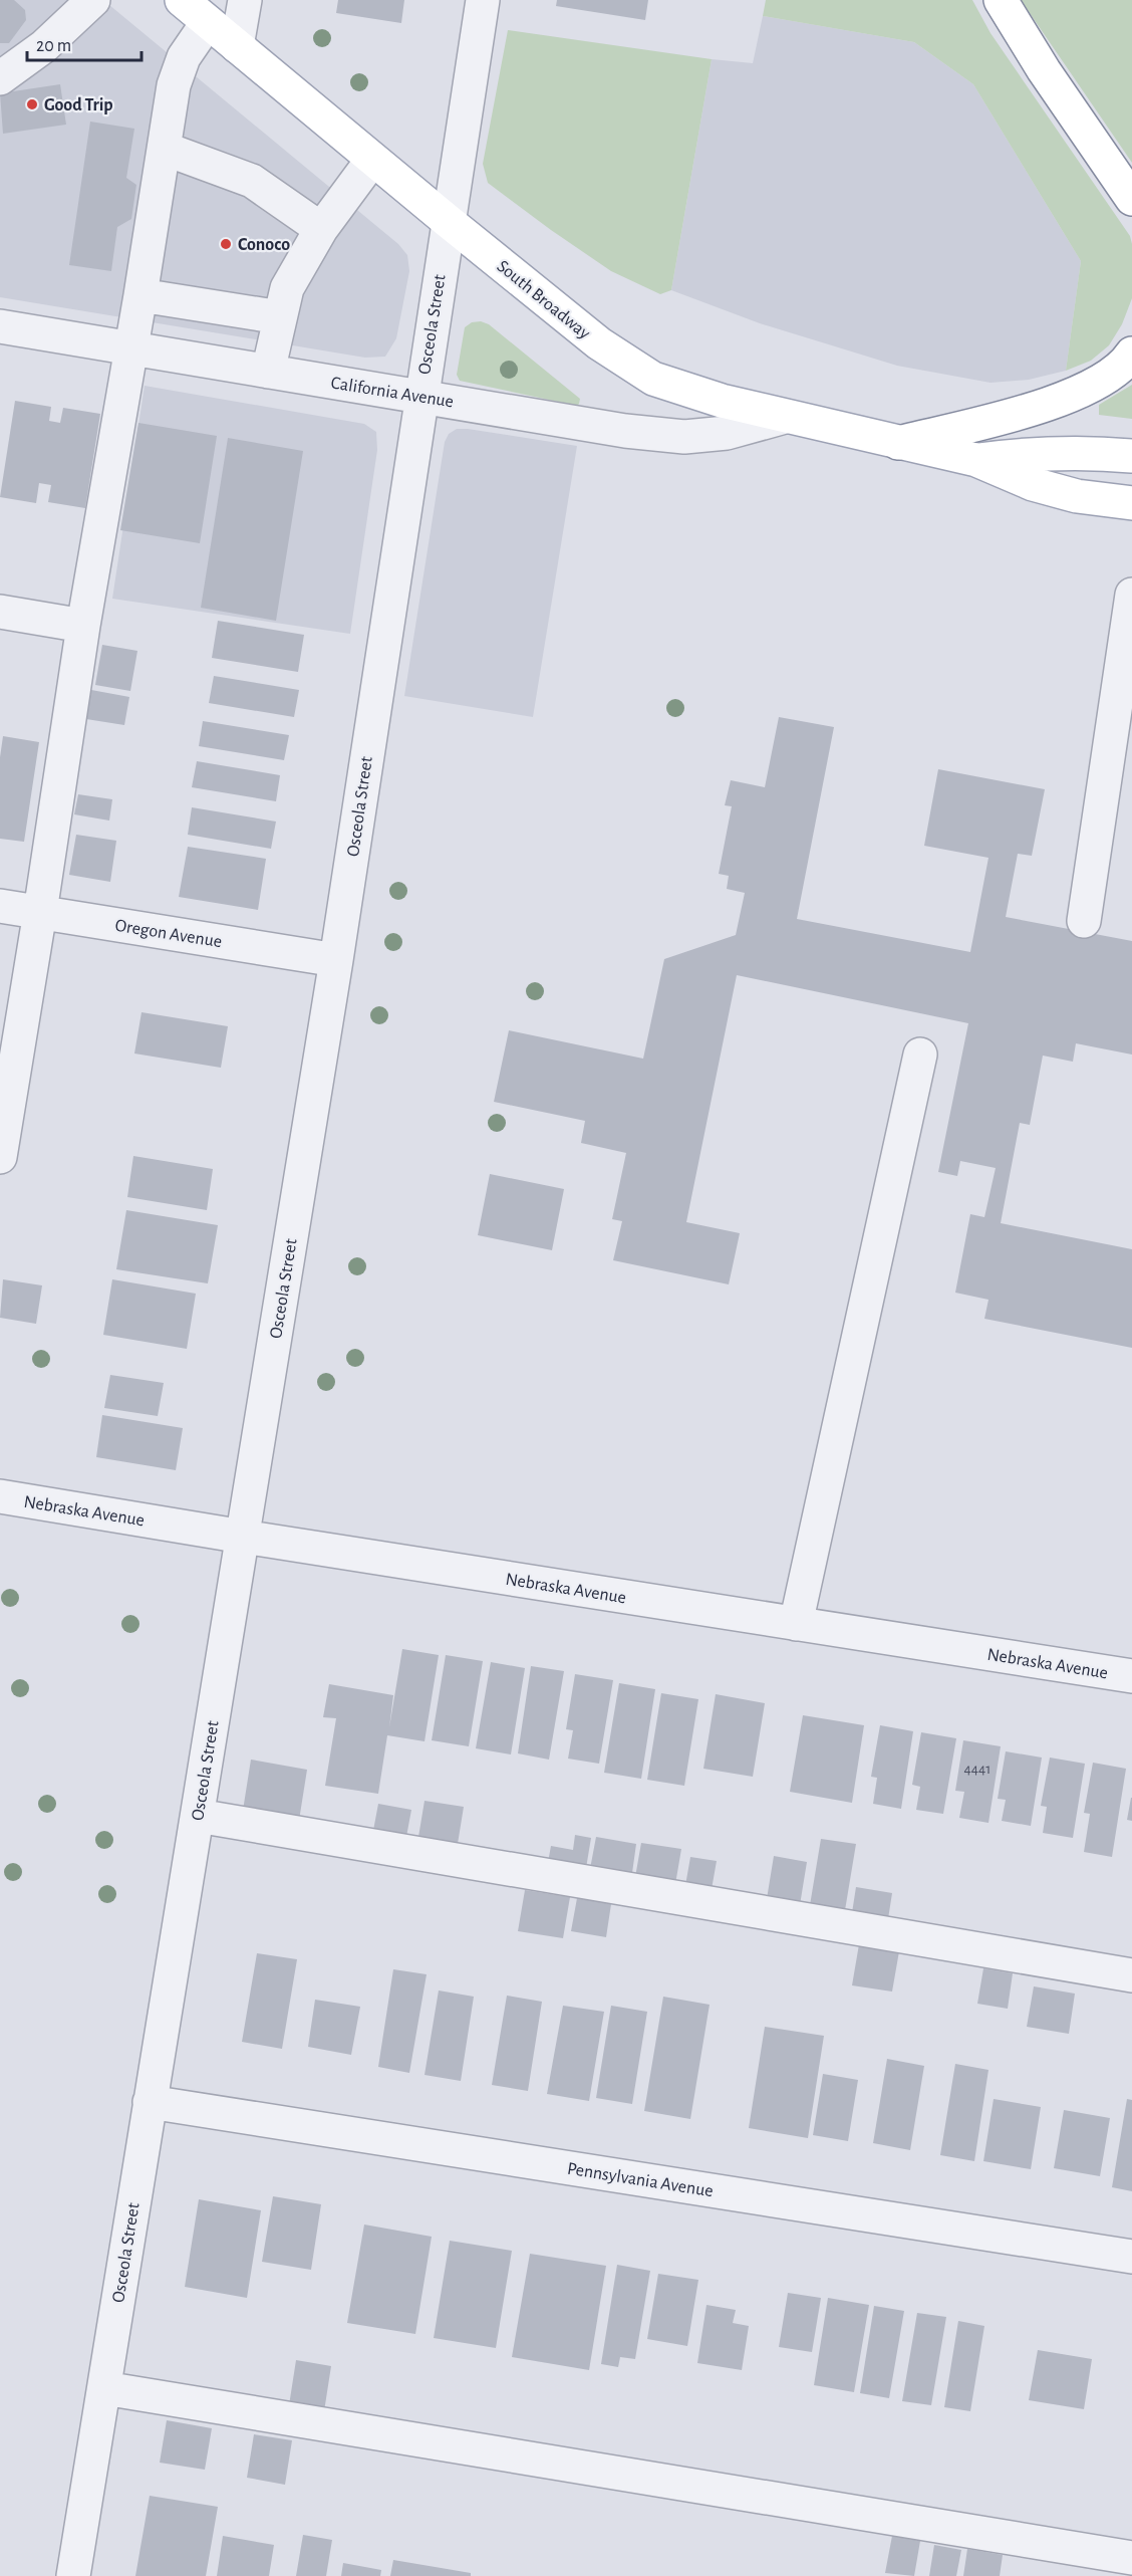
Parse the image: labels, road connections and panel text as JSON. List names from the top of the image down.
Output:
{
  "streets": {
    "main road": ["South Broadway"],
    "street": [
      "Osceola Street",
      "California Avenue",
      "Oregon Avenue",
      "Nebraska Avenue",
      "Pennsylvania Avenue"
    ]
  },
  "crossings": [
    ["South Broadway", "Osceola Street"],
    ["South Broadway", "California Avenue"],
    ["Osceola Street", "California Avenue"],
    ["Osceola Street", "Oregon Avenue"],
    ["Osceola Street", "Nebraska Avenue"],
    ["Osceola Street", "Pennsylvania Avenue"]
  ],
  "places": ["Good Trip", "Conoco"],
  "house_numbers": ["4441"],
  "scale_bar": "20 m"
}
